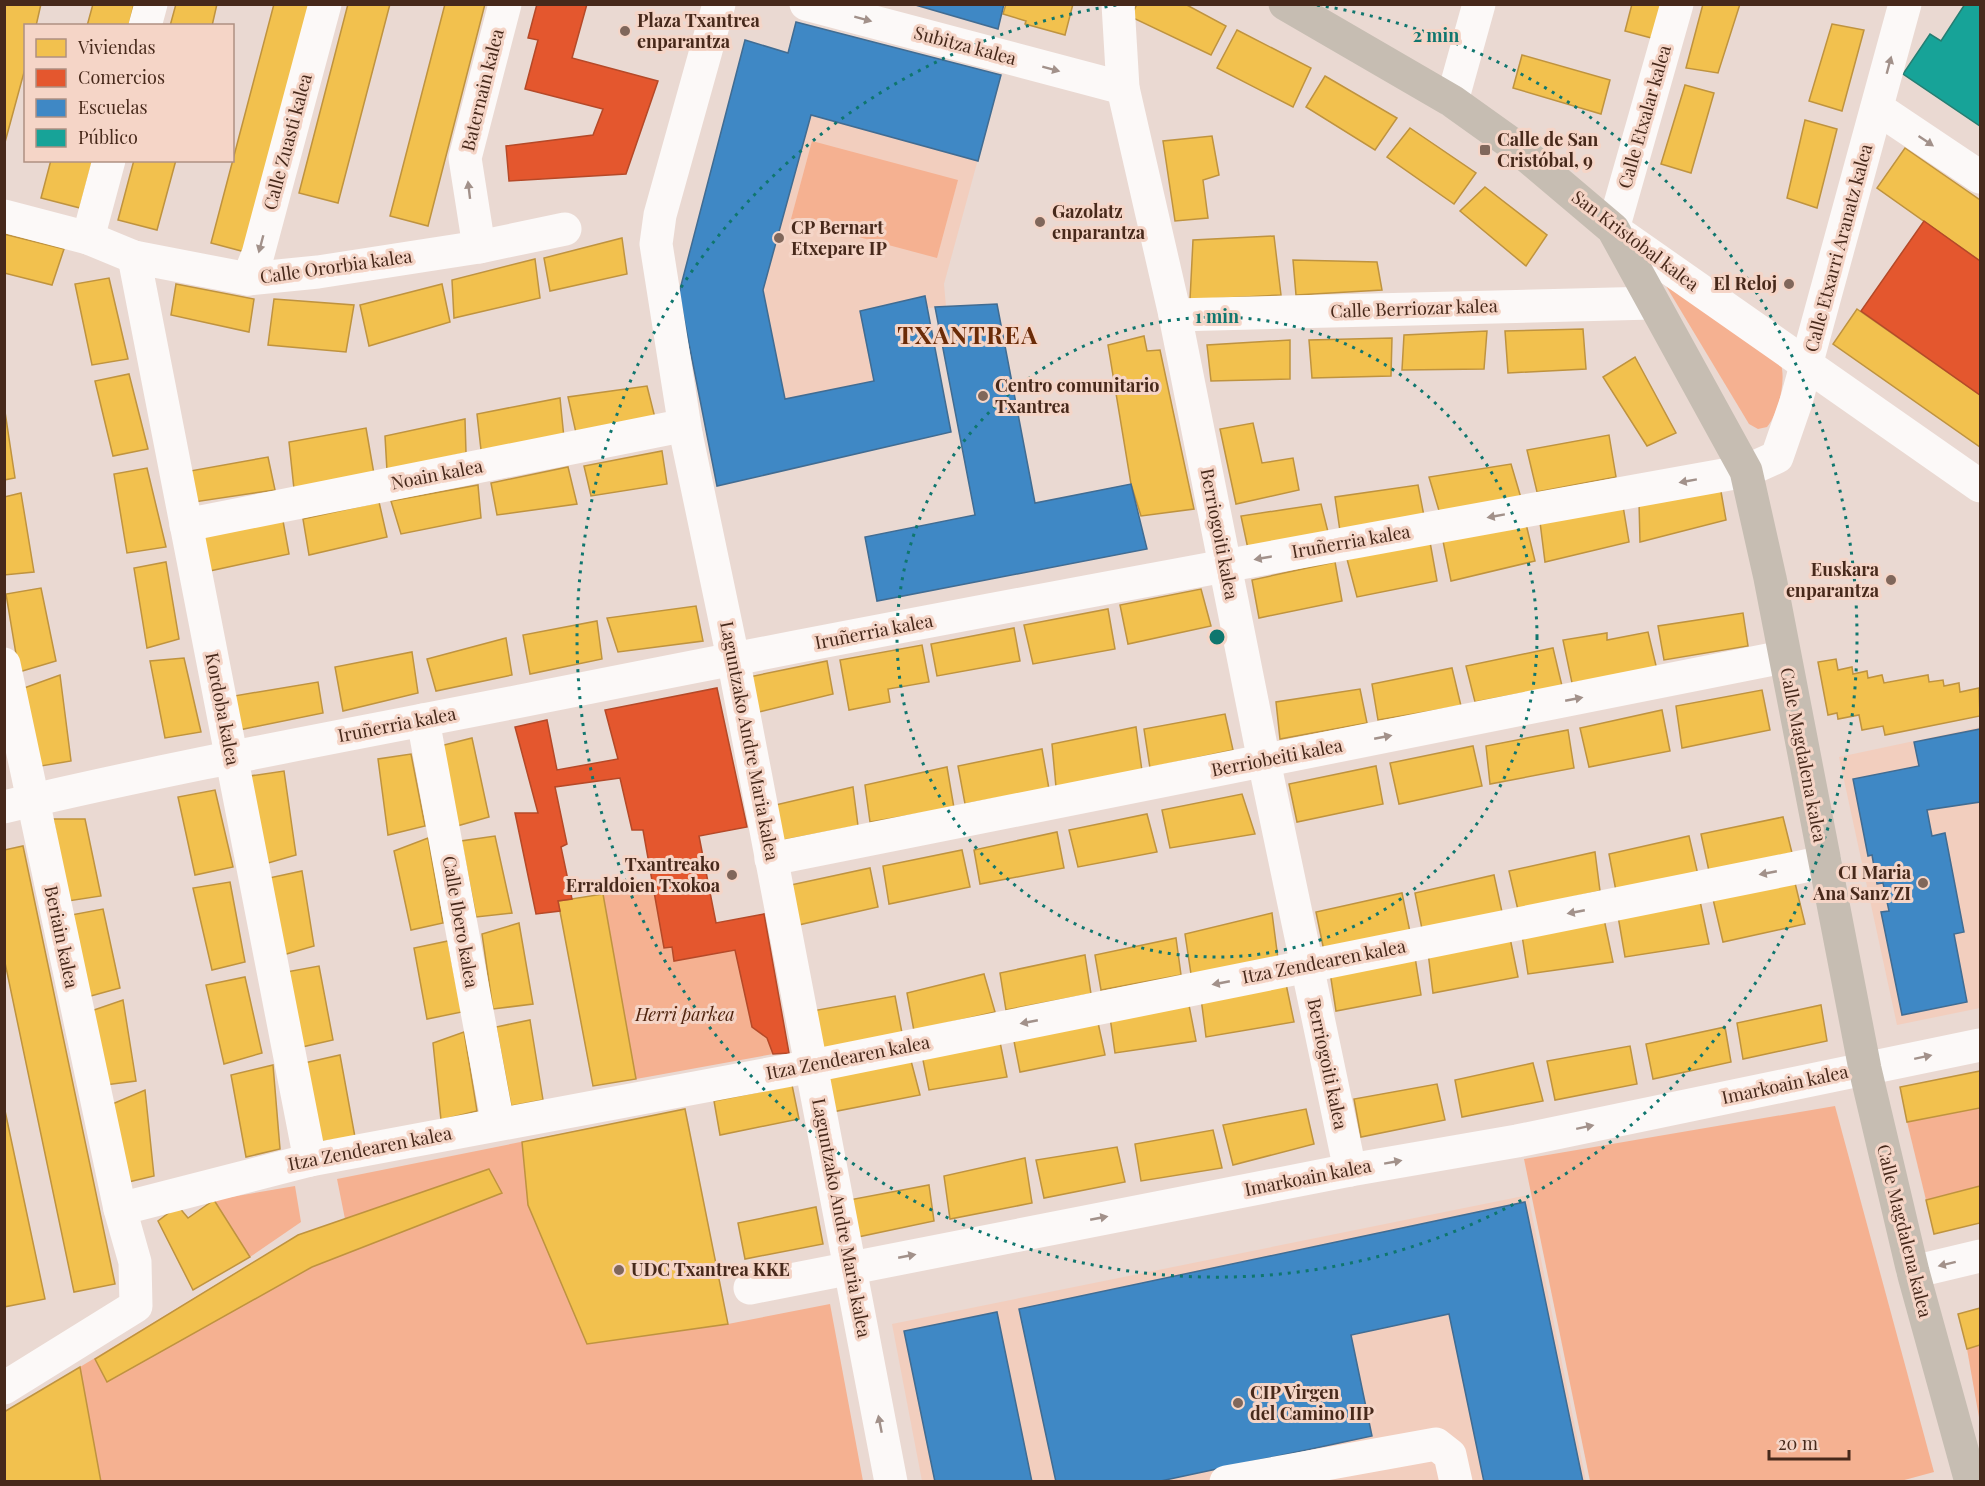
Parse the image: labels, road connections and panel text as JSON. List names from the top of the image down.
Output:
{
  "streets": {
    "main road": ["San Kristobal kalea", "Calle Magdalena kalea"],
    "street": [
      "Subitza kalea",
      "Baternain kalea",
      "Calle Etxalar kalea",
      "Calle Zuasti kalea",
      "Calle Etxarri Aranatz kalea",
      "Calle Ororbia kalea",
      "Calle Berriozar kalea",
      "Noain kalea",
      "Berriogoiti kalea",
      "Iruñerria kalea",
      "Kordoba kalea",
      "Laguntzako Andre Maria kalea",
      "Berriobeiti kalea",
      "Calle Ibero kalea",
      "Beriain kalea",
      "Itza Zendearen kalea",
      "Imarkoain kalea"
    ]
  },
  "crossings": [
    ["Subitza kalea", "Berriogoiti kalea"],
    ["Baternain kalea", "Calle Ororbia kalea"],
    ["Calle Etxalar kalea", "San Kristobal kalea"],
    ["Calle Etxalar kalea", "Calle Magdalena kalea"],
    ["Calle Zuasti kalea", "Calle Ororbia kalea"],
    ["San Kristobal kalea", "Calle Etxarri Aranatz kalea"],
    ["San Kristobal kalea", "Calle Magdalena kalea"],
    ["Calle Etxarri Aranatz kalea", "Iruñerria kalea"],
    ["Calle Etxarri Aranatz kalea", "Calle Magdalena kalea"],
    ["Calle Ororbia kalea", "Kordoba kalea"],
    ["Calle Berriozar kalea", "Berriogoiti kalea"],
    ["Calle Berriozar kalea", "Calle Magdalena kalea"],
    ["Noain kalea", "Kordoba kalea"],
    ["Noain kalea", "Laguntzako Andre Maria kalea"],
    ["Berriogoiti kalea", "Iruñerria kalea"],
    ["Berriogoiti kalea", "Berriobeiti kalea"],
    ["Berriogoiti kalea", "Itza Zendearen kalea"],
    ["Berriogoiti kalea", "Imarkoain kalea"],
    ["Iruñerria kalea", "Kordoba kalea"],
    ["Iruñerria kalea", "Laguntzako Andre Maria kalea"],
    ["Iruñerria kalea", "Calle Magdalena kalea"],
    ["Iruñerria kalea", "Calle Ibero kalea"],
    ["Iruñerria kalea", "Beriain kalea"],
    ["Kordoba kalea", "Itza Zendearen kalea"],
    ["Laguntzako Andre Maria kalea", "Berriobeiti kalea"],
    ["Laguntzako Andre Maria kalea", "Itza Zendearen kalea"],
    ["Laguntzako Andre Maria kalea", "Imarkoain kalea"],
    ["Calle Magdalena kalea", "Berriobeiti kalea"],
    ["Calle Magdalena kalea", "Itza Zendearen kalea"],
    ["Calle Magdalena kalea", "Imarkoain kalea"],
    ["Calle Ibero kalea", "Itza Zendearen kalea"],
    ["Beriain kalea", "Itza Zendearen kalea"]
  ],
  "one_way": [
    "Subitza kalea",
    "Baternain kalea",
    "Calle Zuasti kalea",
    "Berriobeiti kalea",
    "Itza Zendearen kalea",
    "Imarkoain kalea"
  ],
  "districts": ["TXANTREA"],
  "parks": ["Herri parkea"],
  "places": {
    "other": [
      "Plaza Txantrea enparantza",
      "Gazolatz enparantza",
      "CP Bernart Etxepare IP",
      "El Reloj",
      "Centro comunitario Txantrea",
      "Euskara enparantza",
      "Txantreako Erraldoien Txokoa",
      "CI Maria Ana Sanz ZI",
      "UDC Txantrea KKE",
      "CIP Virgen del Camino IIP"
    ],
    "transit": ["Calle de San Cristóbal, 9"]
  },
  "legend": [
    "Viviendas",
    "Comercios",
    "Escuelas",
    "Público"
  ],
  "scale_bar": "20 m",
  "rings": ["2 min", "1 min"]
}
